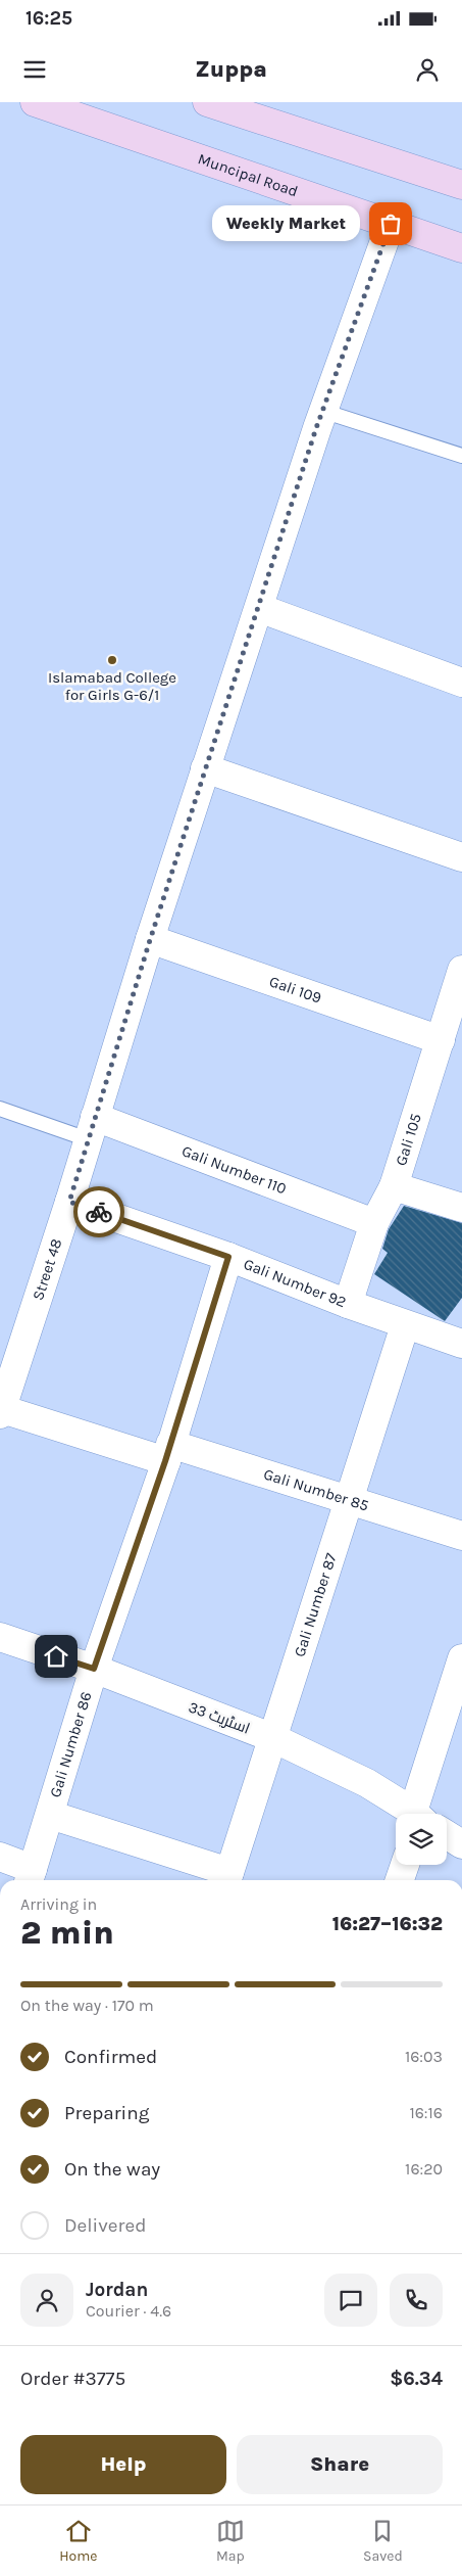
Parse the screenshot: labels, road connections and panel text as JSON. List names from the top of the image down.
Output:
{
  "streets": {
    "street": [
      "Muncipal Road",
      "Gali 109",
      "Gali 105",
      "Gali Number 110",
      "Street 48",
      "Gali Number 92",
      "Gali Number 85",
      "Gali Number 87",
      "اسٹریٹ 33",
      "Gali Number 86"
    ]
  },
  "crossings": [
    ["Muncipal Road", "Street 48"],
    ["Gali 109", "Gali 105"],
    ["Gali 109", "Street 48"],
    ["Gali 105", "Gali Number 110"],
    ["Gali 105", "Gali Number 92"],
    ["Gali Number 110", "Street 48"],
    ["Street 48", "Gali Number 92"],
    ["Street 48", "Gali Number 85"],
    ["Gali Number 92", "Gali Number 87"],
    ["Gali Number 92", "Gali Number 86"],
    ["Gali Number 85", "Gali Number 87"],
    ["Gali Number 85", "Gali Number 86"],
    ["Gali Number 87", "اسٹریٹ 33"],
    ["اسٹریٹ 33", "Gali Number 86"]
  ],
  "places": ["Weekly Market", "Islamabad College for Girls G-6/1"],
  "page": {
    "status": "16:25",
    "header": "Zuppa",
    "bubble": "Weekly Market",
    "heading": ["2 min", "Arriving in", "16:27–16:32"],
    "panel": [
      "Jordan",
      "Courier · 4.6",
      "Order #3775",
      "$6.34"
    ],
    "bar": "On the way · 170 m",
    "list": [
      ["Confirmed", "16:03"],
      ["Preparing", "16:16"],
      ["On the way", "16:20"],
      "Delivered"
    ],
    "buttons": ["Help", "Share"],
    "tabs": ["Home", "Map", "Saved"]
  }
}
